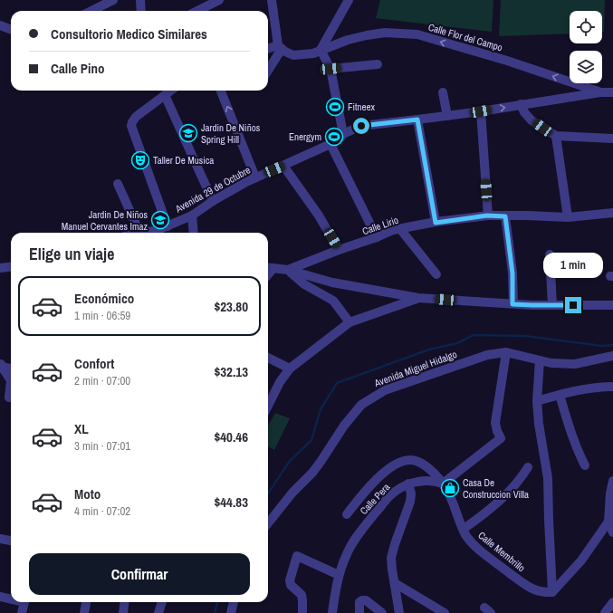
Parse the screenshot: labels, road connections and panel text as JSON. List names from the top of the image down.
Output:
{
  "streets": {
    "street": [
      "Calle Flor del Campo",
      "Avenida 29 de Octubre",
      "Calle Lirio",
      "Avenida Miguel Hidalgo",
      "Calle Pera",
      "Calle Membrillo"
    ]
  },
  "crossings": [
    ["Calle Flor del Campo", "Avenida 29 de Octubre"],
    ["Calle Pera", "Calle Membrillo"]
  ],
  "one_way": ["Calle Flor del Campo"],
  "places": {
    "sports": ["Fitneex", "Energym"],
    "school or university": ["Jardin De Niños Spring Hill", "Jardin De Niños Manuel Cervantes Imaz"],
    "theatre": ["Taller De Musica"],
    "shop": ["Casa De Construccion Villa"]
  },
  "page": {
    "banner": ["Consultorio Medico Similares", "Calle Pino"],
    "heading": "Elige un viaje",
    "bubble": "1 min",
    "list": [
      {
        "name": "Económico",
        "note": "1 min · 06:59",
        "value": "$23.80"
      },
      {
        "name": "Confort",
        "note": "2 min · 07:00",
        "value": "$32.13"
      },
      {
        "name": "XL",
        "note": "3 min · 07:01",
        "value": "$40.46"
      },
      {
        "name": "Moto",
        "note": "4 min · 07:02",
        "value": "$44.83"
      }
    ],
    "buttons": "Confirmar"
  }
}
